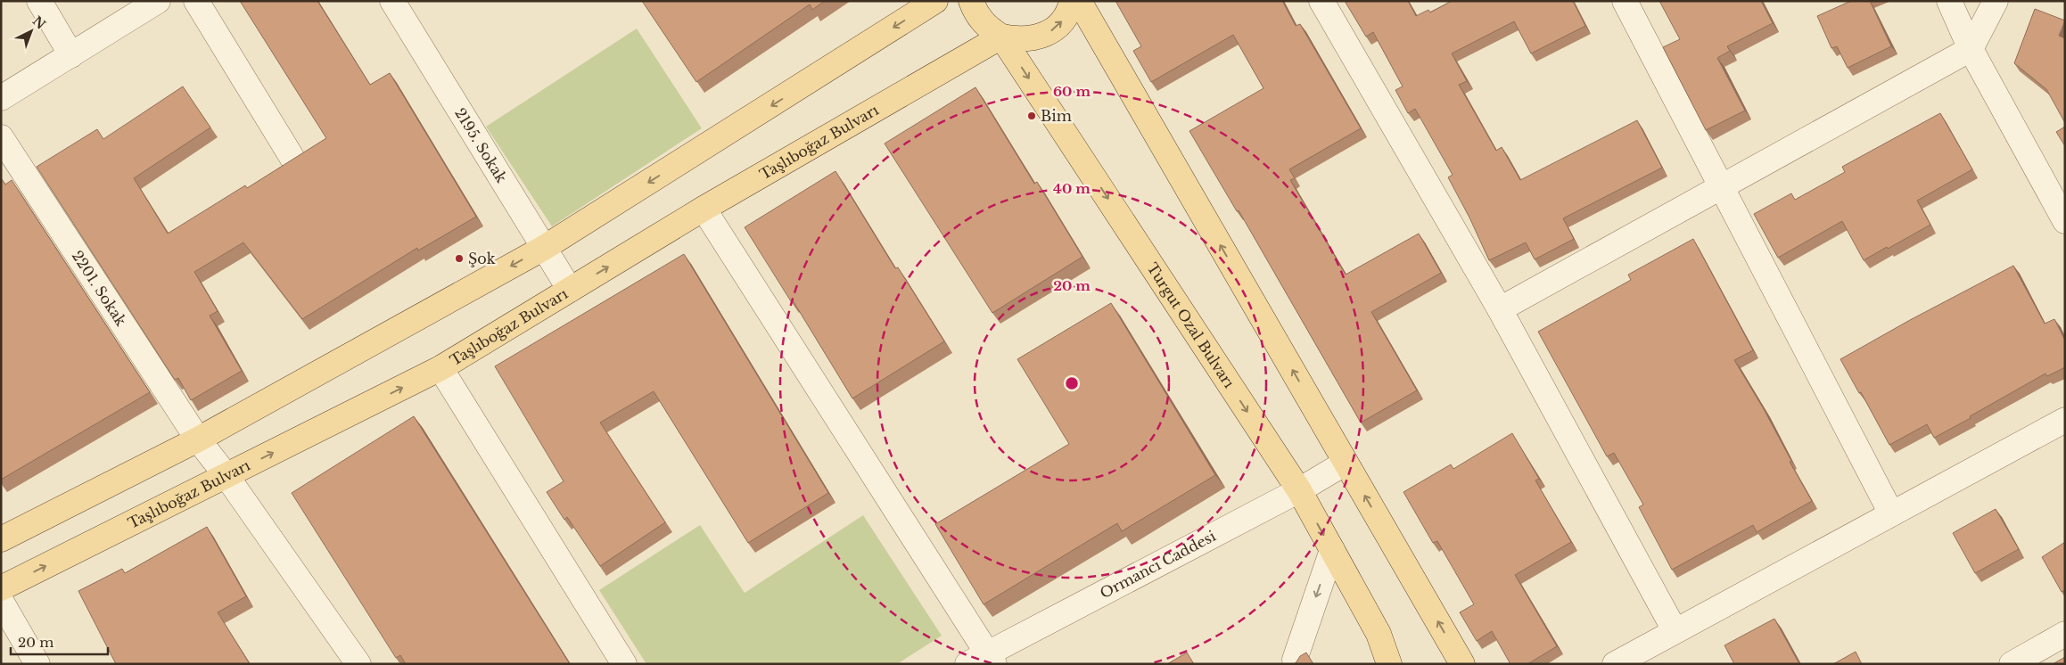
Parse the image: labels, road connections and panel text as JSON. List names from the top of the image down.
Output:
{
  "streets": {
    "main road": ["Taşlıboğaz Bulvarı", "Turgut Ozal Bulvarı"],
    "street": ["2195. Sokak", "2201. Sokak", "Ormancı Caddesi"]
  },
  "crossings": [
    ["Taşlıboğaz Bulvarı", "2195. Sokak"],
    ["Taşlıboğaz Bulvarı", "2201. Sokak"],
    ["Taşlıboğaz Bulvarı", "Turgut Ozal Bulvarı"],
    ["Turgut Ozal Bulvarı", "Ormancı Caddesi"]
  ],
  "places": ["Bim", "Şok"],
  "scale_bar": "20 m",
  "north": "top right",
  "rings": ["60 m", "40 m", "20 m"]
}
